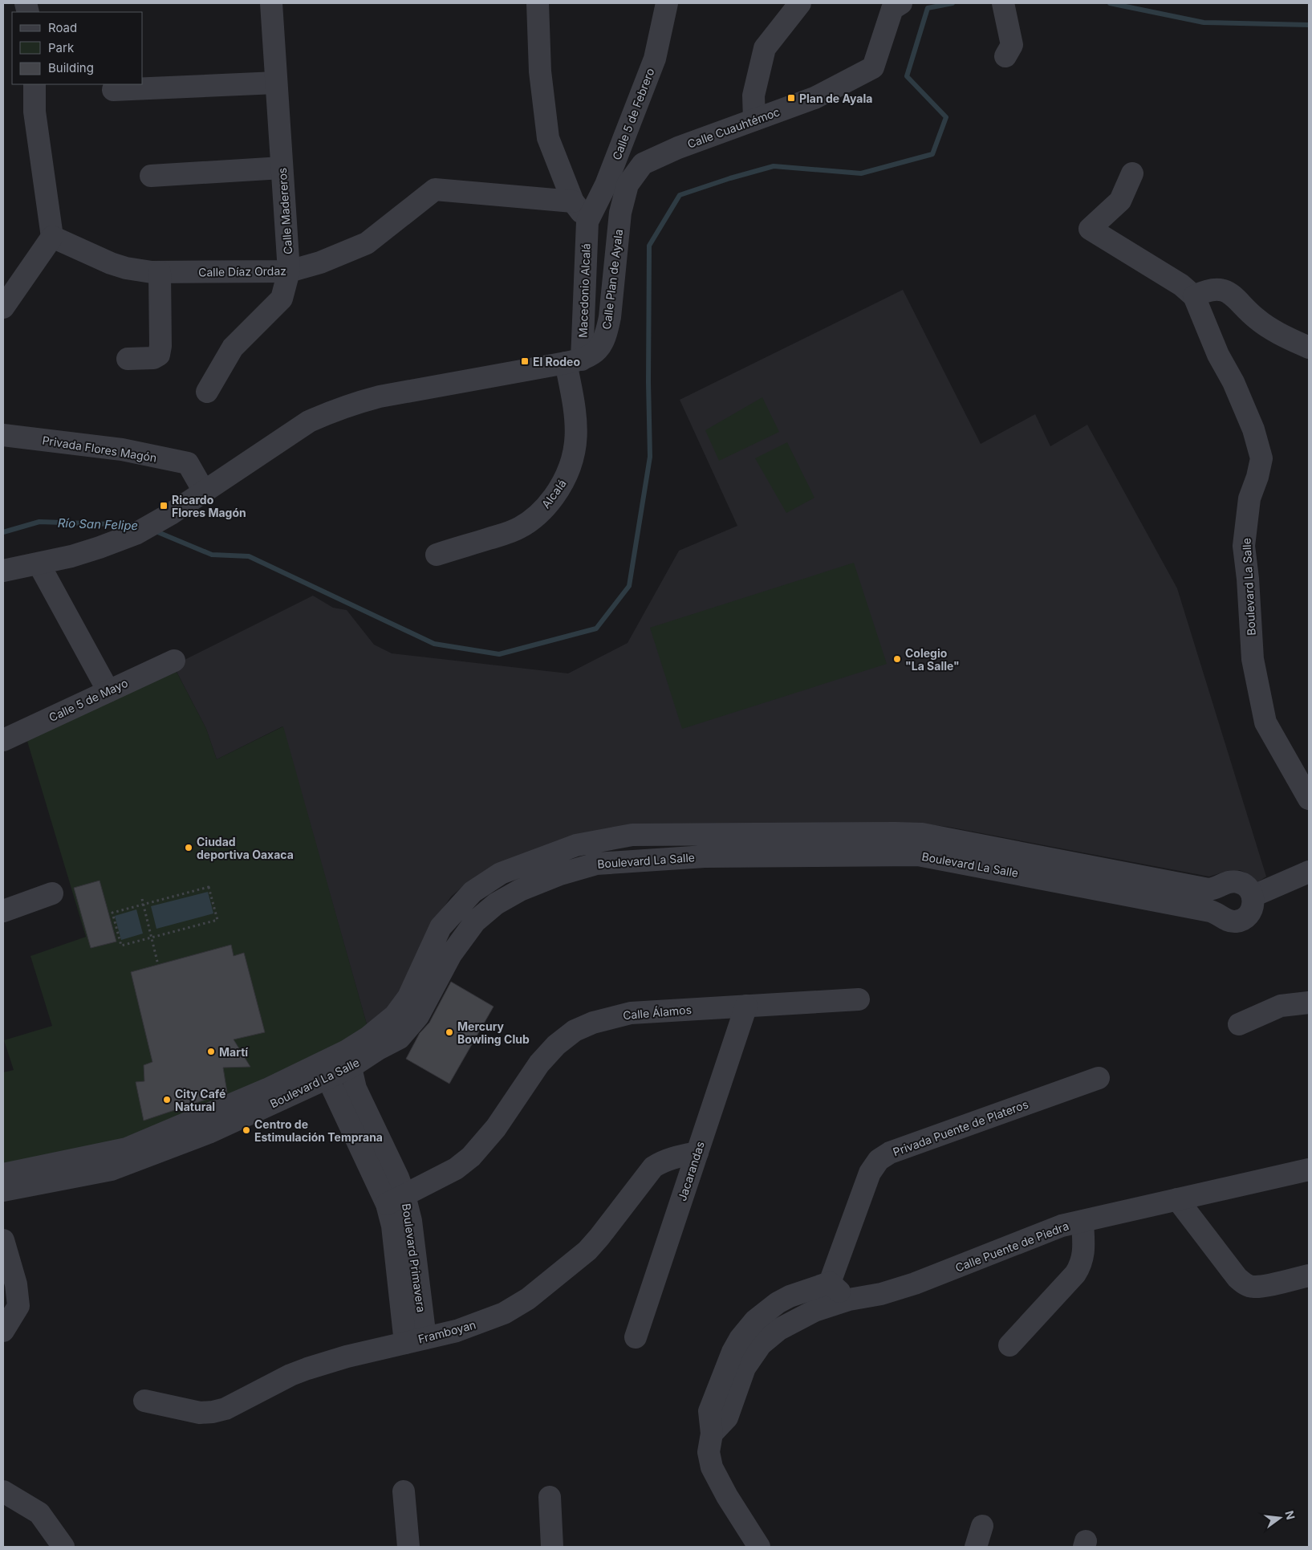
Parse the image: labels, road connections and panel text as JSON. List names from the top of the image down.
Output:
{
  "streets": {
    "street": [
      "Calle 5 de Febrero",
      "Calle Cuauhtémoc",
      "Calle Madereros",
      "Calle Díaz Ordaz",
      "Calle Plan de Ayala",
      "Macedonio Alcalá",
      "Privada Flores Magón",
      "Alcalá",
      "Boulevard La Salle",
      "Calle 5 de Mayo",
      "Calle Álamos",
      "Privada Puente de Plateros",
      "Jacarandas",
      "Calle Puente de Piedra",
      "Boulevard Primavera",
      "Framboyan"
    ]
  },
  "crossings": [
    ["Calle 5 de Febrero", "Macedonio Alcalá"],
    ["Calle Cuauhtémoc", "Calle Plan de Ayala"],
    ["Calle Madereros", "Calle Díaz Ordaz"],
    ["Calle Plan de Ayala", "Macedonio Alcalá"],
    ["Calle Plan de Ayala", "Alcalá"],
    ["Macedonio Alcalá", "Alcalá"],
    ["Boulevard La Salle", "Boulevard Primavera"],
    ["Calle Álamos", "Jacarandas"],
    ["Calle Álamos", "Boulevard Primavera"],
    ["Privada Puente de Plateros", "Calle Puente de Piedra"],
    ["Jacarandas", "Framboyan"],
    ["Boulevard Primavera", "Framboyan"]
  ],
  "water": ["Río San Felipe"],
  "places": {
    "transit": ["Plan de Ayala", "El Rodeo", "Ricardo Flores Magón"],
    "other": [
      "Colegio \"La Salle\"",
      "Ciudad deportiva Oaxaca",
      "Mercury Bowling Club",
      "Martí",
      "City Café Natural",
      "Centro de Estimulación Temprana"
    ]
  },
  "legend": ["Road", "Park", "Building"],
  "north": "right"
}
